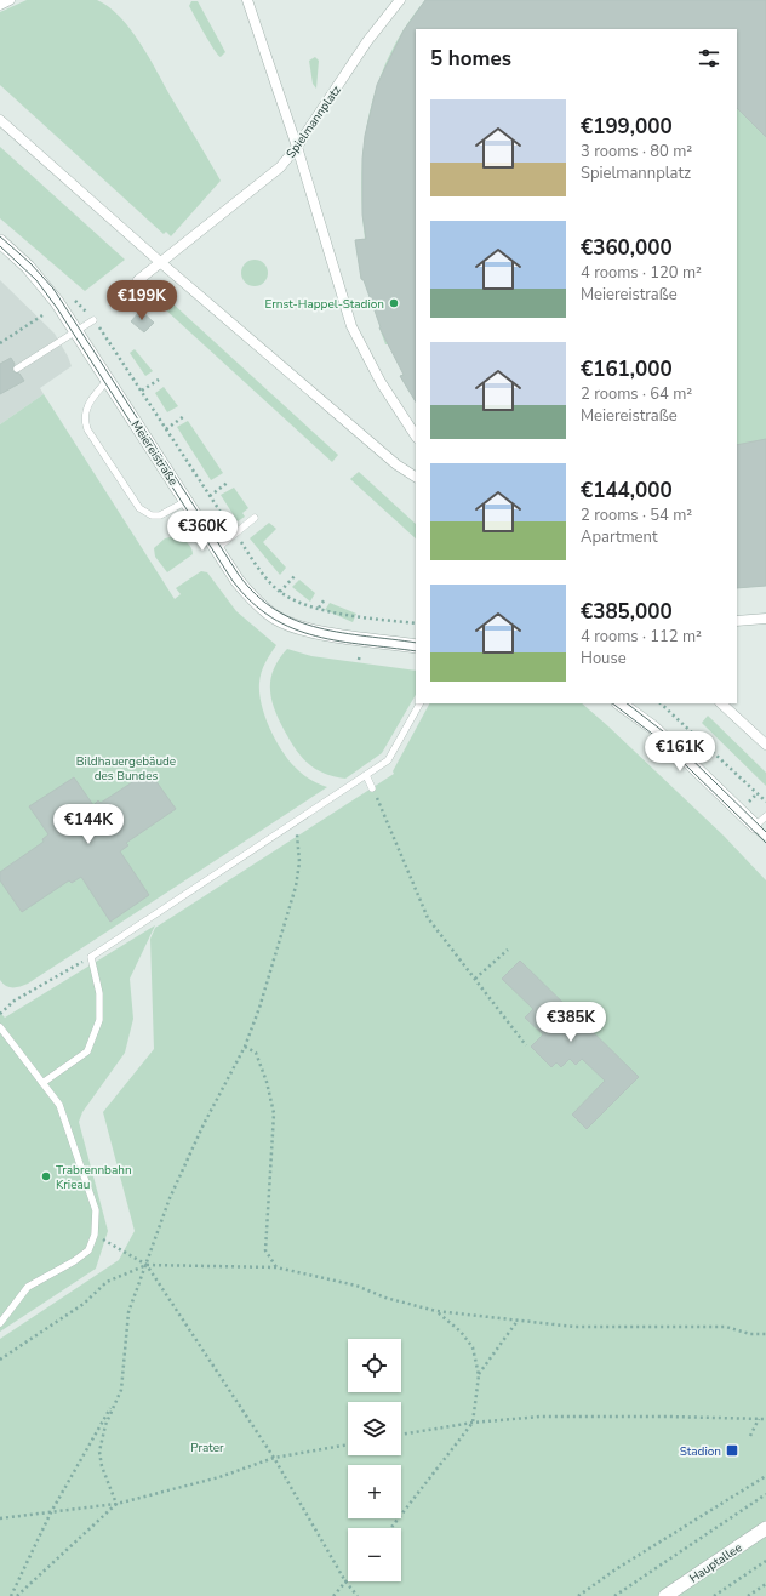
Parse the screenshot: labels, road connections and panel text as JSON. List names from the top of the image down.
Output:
{
  "streets": {
    "street": ["Spielmannplatz", "Meiereistraße", "Hauptallee"]
  },
  "parks": ["Bildhauergebäude des Bundes", "Prater"],
  "places": {
    "other": ["Ernst-Happel-Stadion", "Trabrennbahn Krieau"],
    "transit": ["Stadion"]
  },
  "page": {
    "heading": "5 homes",
    "list": [
      {
        "name": "€199,000",
        "note": "3 rooms · 80 m² · Spielmannplatz"
      },
      {
        "name": "€360,000",
        "note": "4 rooms · 120 m² · Meiereistraße"
      },
      {
        "name": "€161,000",
        "note": "2 rooms · 64 m² · Meiereistraße"
      },
      {
        "name": "€144,000",
        "note": "2 rooms · 54 m² · Apartment"
      },
      {
        "name": "€385,000",
        "note": "4 rooms · 112 m² · House"
      }
    ],
    "price": [
      "€199K",
      "€360K",
      "€161K",
      "€144K",
      "€385K"
    ],
    "map_buttons": ["+", "−"]
  }
}
